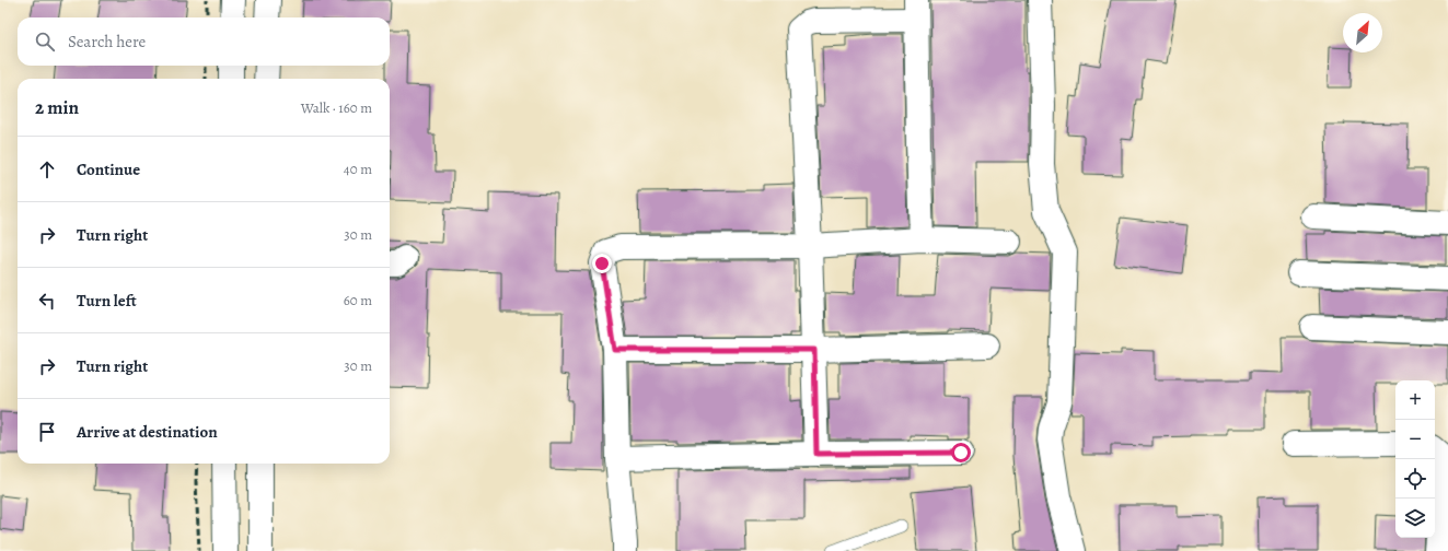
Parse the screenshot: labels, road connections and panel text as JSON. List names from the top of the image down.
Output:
{
  "north": "top right",
  "page": {
    "search": "Search here",
    "heading": ["2 min", "Walk · 160 m"],
    "list": [
      ["Continue", "40 m"],
      ["Turn right", "30 m"],
      ["Turn left", "60 m"],
      ["Turn right", "30 m"],
      "Arrive at destination"
    ],
    "map_buttons": ["+", "−"]
  }
}
